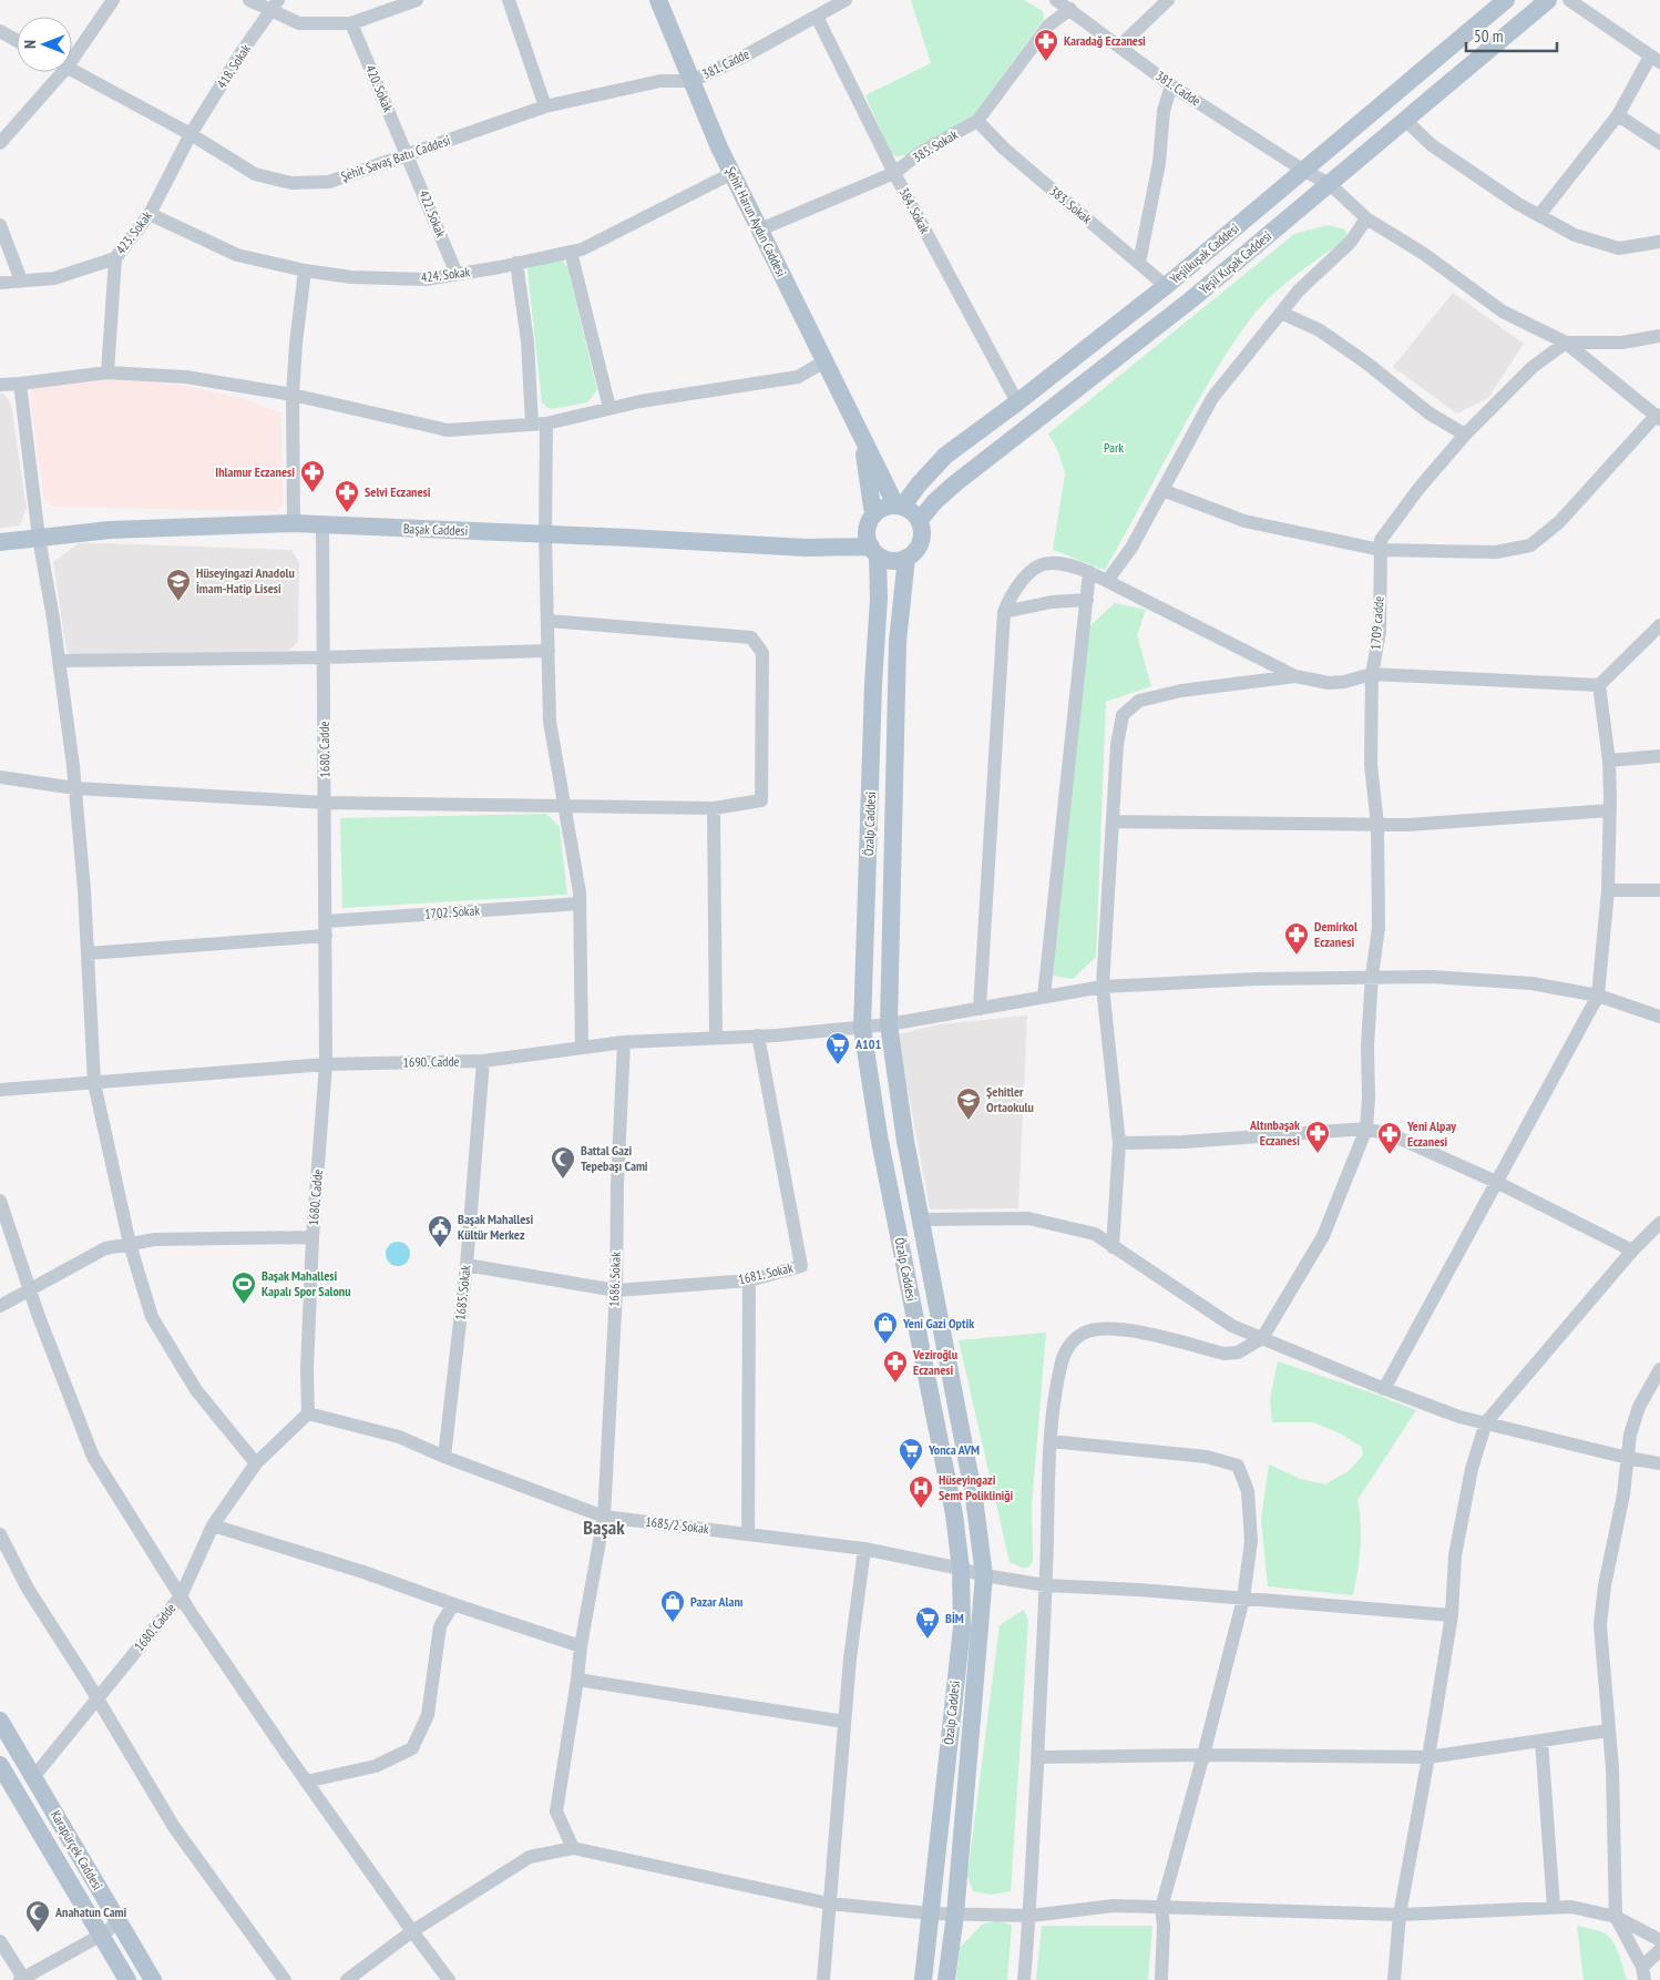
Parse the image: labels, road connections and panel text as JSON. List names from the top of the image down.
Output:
{
  "streets": {
    "main road": [
      "Şehit Harun Aydın Caddesi",
      "Yeşilkuşak Caddesi",
      "Yeşil Kuşak Caddesi",
      "Başak Caddesi",
      "Özalp Caddesi",
      "Karapürçek Caddesi"
    ],
    "street": [
      "381. Cadde",
      "418. Sokak",
      "420. Sokak",
      "385. Sokak",
      "Şehit Savaş Batu Caddesi",
      "383. Sokak",
      "384. Sokak",
      "422. Sokak",
      "423. Sokak",
      "424. Sokak",
      "1709 cadde",
      "1680. Cadde",
      "1702. Sokak",
      "1690. Cadde",
      "1681. Sokak",
      "1686. Sokak",
      "1685. Sokak",
      "1685/2 Sokak"
    ]
  },
  "crossings": [
    ["381. Cadde", "385. Sokak"],
    ["381. Cadde", "Şehit Savaş Batu Caddesi"],
    ["381. Cadde", "384. Sokak"],
    ["381. Cadde", "Şehit Harun Aydın Caddesi"],
    ["381. Cadde", "Yeşilkuşak Caddesi"],
    ["381. Cadde", "Yeşil Kuşak Caddesi"],
    ["381. Cadde", "1709 cadde"],
    ["418. Sokak", "Şehit Savaş Batu Caddesi"],
    ["418. Sokak", "423. Sokak"],
    ["420. Sokak", "Şehit Savaş Batu Caddesi"],
    ["420. Sokak", "422. Sokak"],
    ["385. Sokak", "383. Sokak"],
    ["385. Sokak", "384. Sokak"],
    ["385. Sokak", "Şehit Harun Aydın Caddesi"],
    ["Şehit Savaş Batu Caddesi", "422. Sokak"],
    ["Şehit Savaş Batu Caddesi", "Şehit Harun Aydın Caddesi"],
    ["Şehit Savaş Batu Caddesi", "423. Sokak"],
    ["383. Sokak", "Yeşilkuşak Caddesi"],
    ["384. Sokak", "Yeşilkuşak Caddesi"],
    ["422. Sokak", "424. Sokak"],
    ["Şehit Harun Aydın Caddesi", "Yeşilkuşak Caddesi"],
    ["Şehit Harun Aydın Caddesi", "Yeşil Kuşak Caddesi"],
    ["Şehit Harun Aydın Caddesi", "424. Sokak"],
    ["Şehit Harun Aydın Caddesi", "Başak Caddesi"],
    ["Şehit Harun Aydın Caddesi", "Özalp Caddesi"],
    ["423. Sokak", "424. Sokak"],
    ["Yeşilkuşak Caddesi", "Yeşil Kuşak Caddesi"],
    ["Yeşilkuşak Caddesi", "Başak Caddesi"],
    ["Yeşilkuşak Caddesi", "Özalp Caddesi"],
    ["Yeşil Kuşak Caddesi", "Başak Caddesi"],
    ["Yeşil Kuşak Caddesi", "Özalp Caddesi"],
    ["Başak Caddesi", "1680. Cadde"],
    ["Başak Caddesi", "Özalp Caddesi"],
    ["1709 cadde", "1690. Cadde"],
    ["1680. Cadde", "1702. Sokak"],
    ["1680. Cadde", "1690. Cadde"],
    ["1680. Cadde", "1685/2 Sokak"],
    ["1680. Cadde", "Karapürçek Caddesi"],
    ["Özalp Caddesi", "1690. Cadde"],
    ["Özalp Caddesi", "1685/2 Sokak"],
    ["1690. Cadde", "1681. Sokak"],
    ["1690. Cadde", "1686. Sokak"],
    ["1690. Cadde", "1685. Sokak"],
    ["1681. Sokak", "1686. Sokak"],
    ["1681. Sokak", "1685. Sokak"],
    ["1686. Sokak", "1685/2 Sokak"],
    ["1685. Sokak", "1685/2 Sokak"]
  ],
  "districts": ["Başak"],
  "parks": ["Park"],
  "places": {
    "pharmacy": [
      "Karadağ Eczanesi",
      "Ihlamur Eczanesi",
      "Selvi Eczanesi",
      "Demirkol Eczanesi",
      "Altınbaşak Eczanesi",
      "Yeni Alpay Eczanesi",
      "Veziroğlu Eczanesi"
    ],
    "school or university": ["Hüseyingazi Anadolu İmam-Hatip Lisesi", "Şehitler Ortaokulu"],
    "supermarket": ["A101", "Yonca AVM", "BİM"],
    "mosque": ["Battal Gazi Tepebaşı Cami", "Anahatun Cami"],
    "public building": ["Başak Mahallesi Kültür Merkez"],
    "sports": ["Başak Mahallesi Kapalı Spor Salonu"],
    "shop": ["Yeni Gazi Optik", "Pazar Alanı"],
    "hospital": ["Hüseyingazi Semt Polikliniği"]
  },
  "scale_bar": "50 m",
  "north": "left"
}
